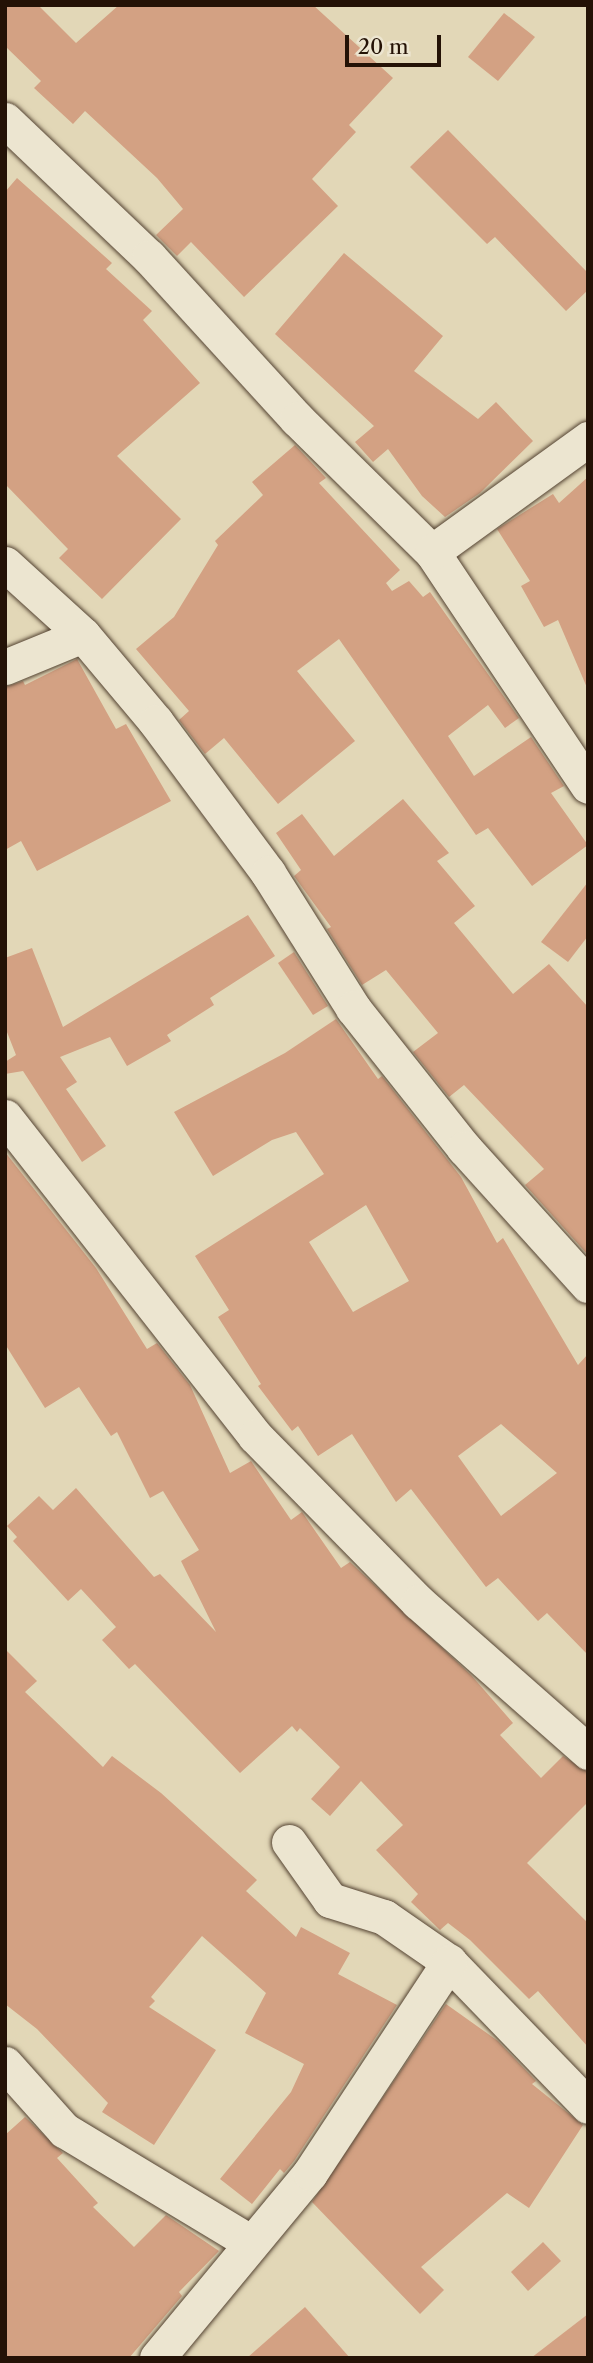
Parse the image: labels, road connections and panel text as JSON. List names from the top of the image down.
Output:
{
  "scale_bar": "20 m"
}
